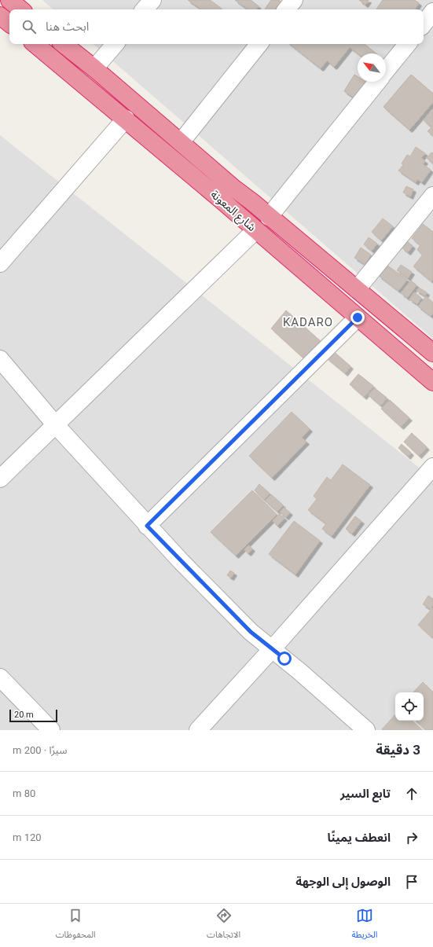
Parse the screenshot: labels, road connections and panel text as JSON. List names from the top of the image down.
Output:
{
  "streets": {
    "highway": ["شارع المعونة"]
  },
  "districts": ["KADARO"],
  "scale_bar": "20 m",
  "north": "top left",
  "page": {
    "search": "ابحث هنا",
    "scale": "20 m",
    "heading": ["3 دقيقة", "سيرًا · 200 m"],
    "list": [
      ["تابع السير", "80 m"],
      ["انعطف يمينًا", "120 m"],
      "الوصول إلى الوجهة"
    ],
    "nav": ["الخريطة", "الاتجاهات", "المحفوظات"]
  }
}
